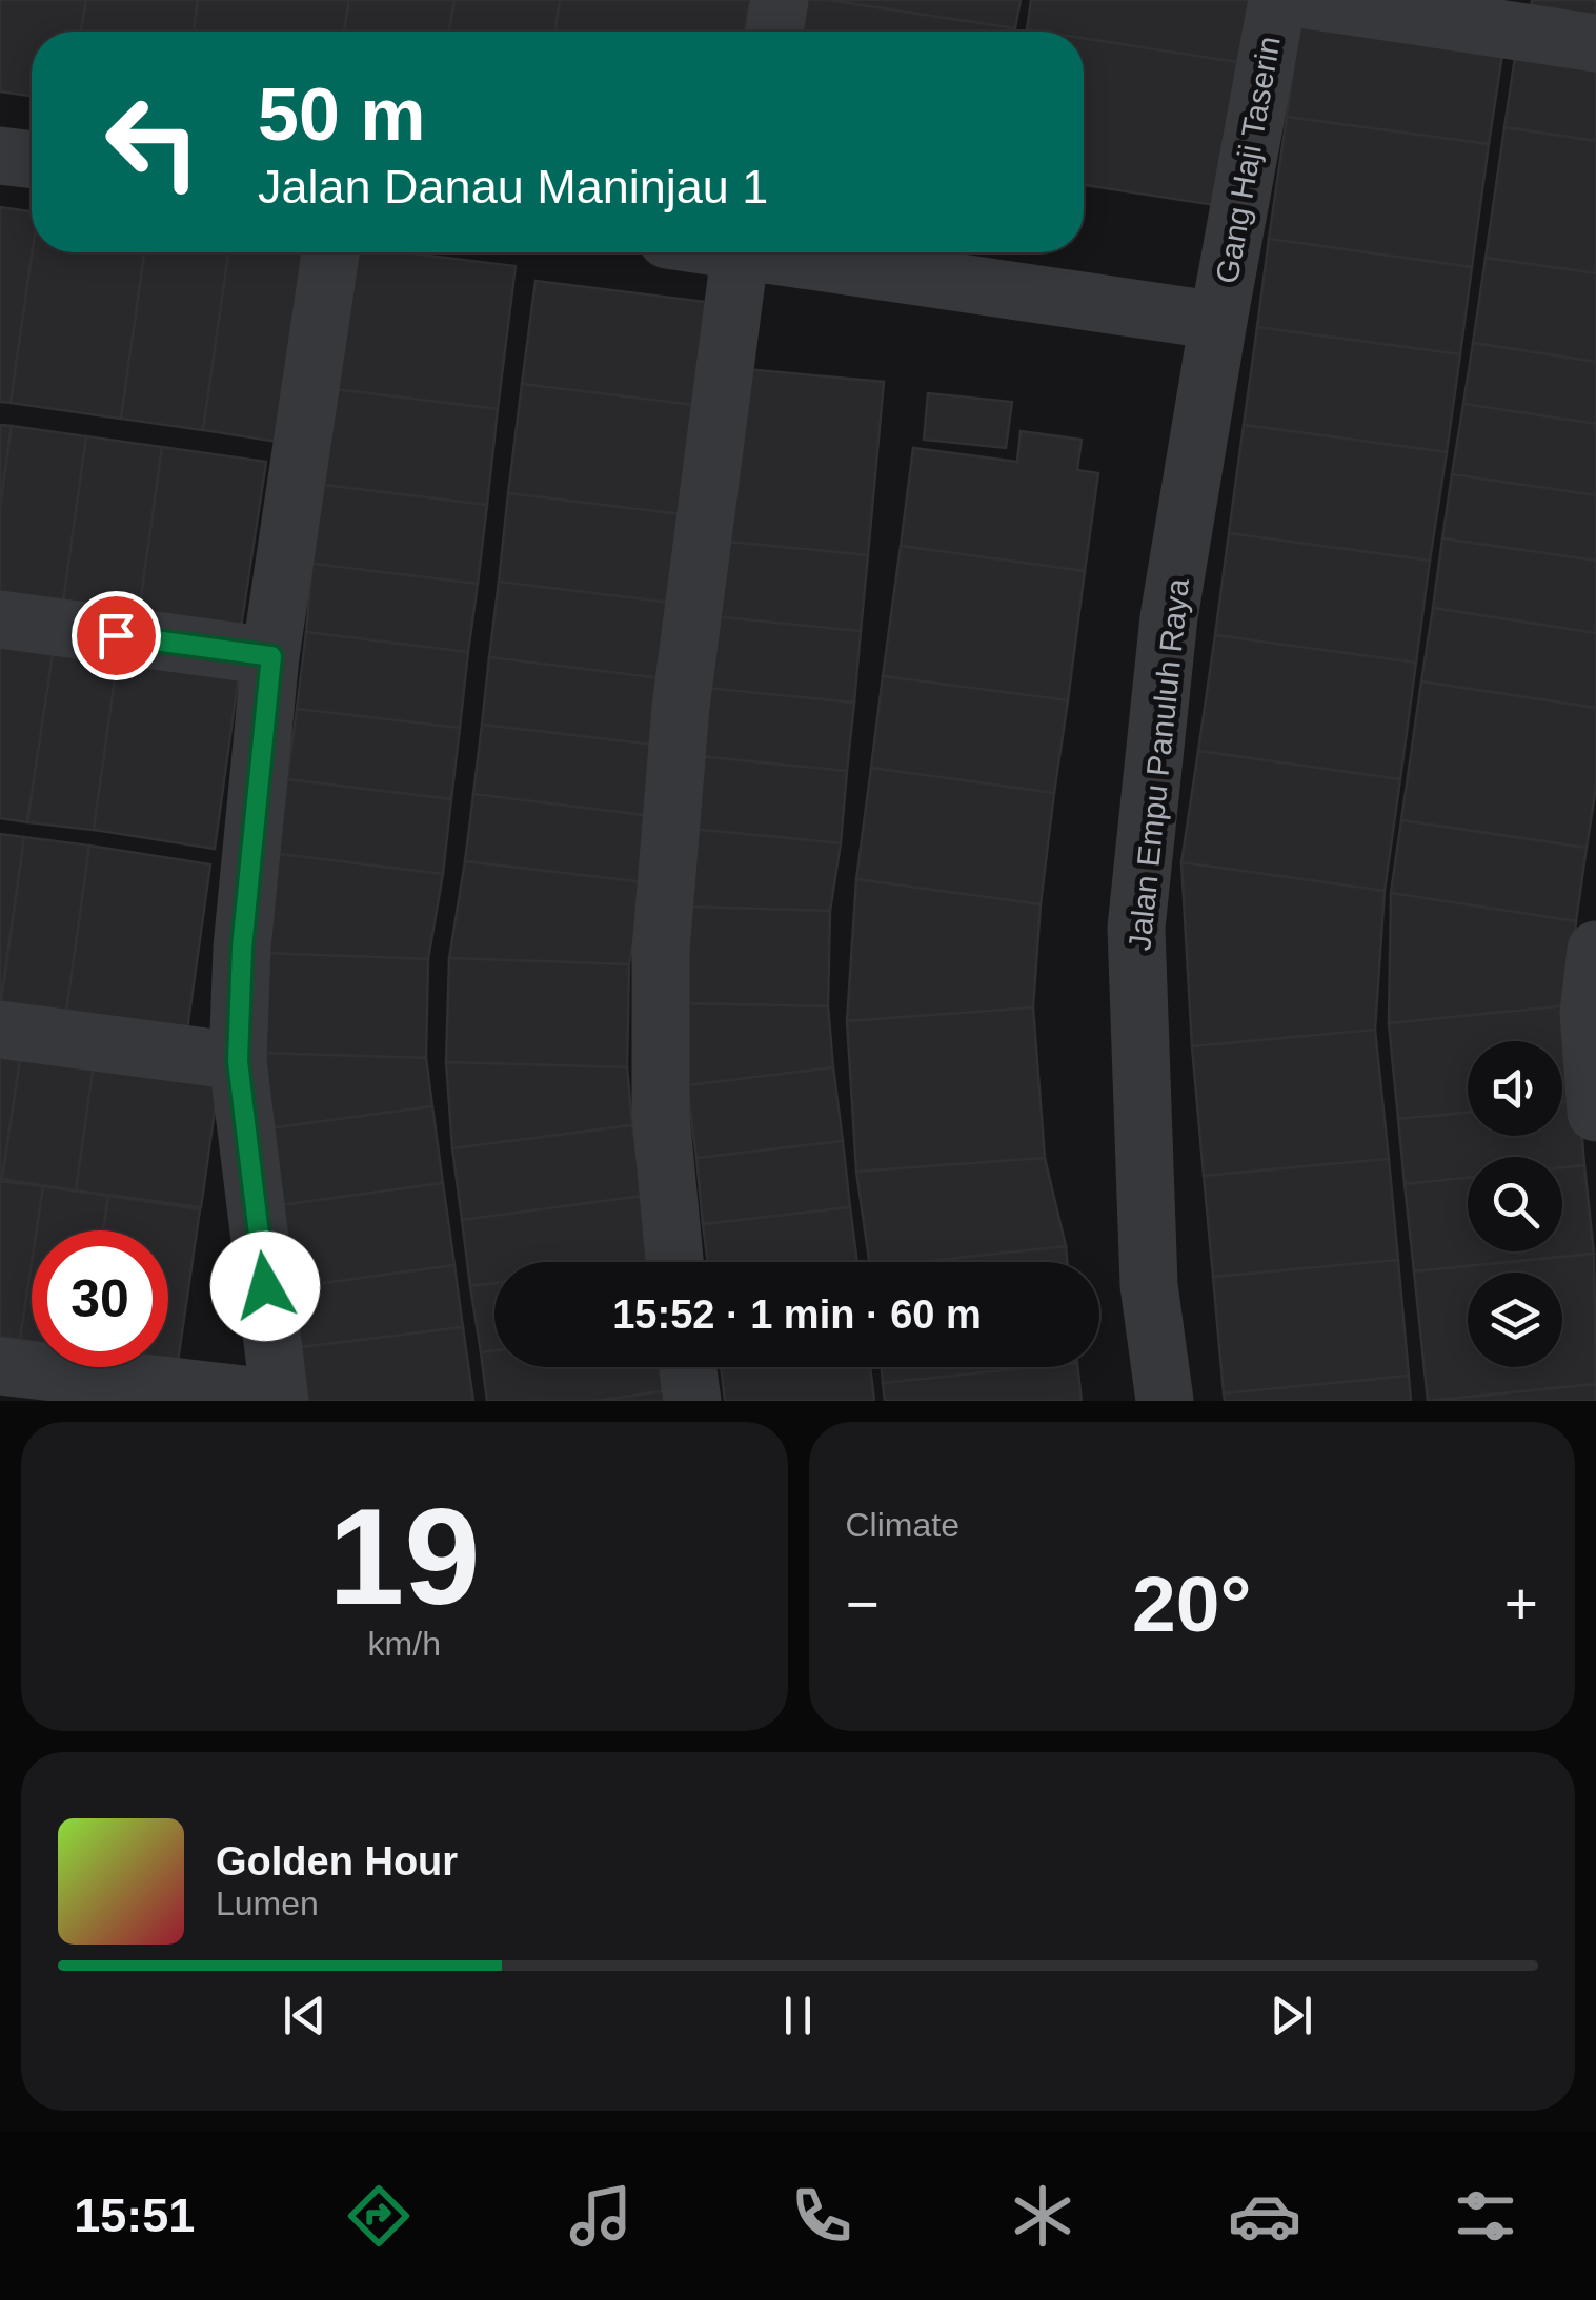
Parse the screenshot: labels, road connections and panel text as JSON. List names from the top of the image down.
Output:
{
  "streets": {
    "street": ["Gang Haji Taserin", "Jalan Empu Panuluh Raya"]
  },
  "crossings": [
    ["Gang Haji Taserin", "Jalan Empu Panuluh Raya"]
  ],
  "page": {
    "turn": ["50 m", "Jalan Danau Maninjau 1"],
    "limit": "30",
    "trip": "15:52 · 1 min · 60 m",
    "tile": [
      ["19", "km/h"],
      "Climate"
    ],
    "heat": ["−", "20°", "+"],
    "song": ["Golden Hour", "Lumen"],
    "tabs": "15:51"
  }
}
